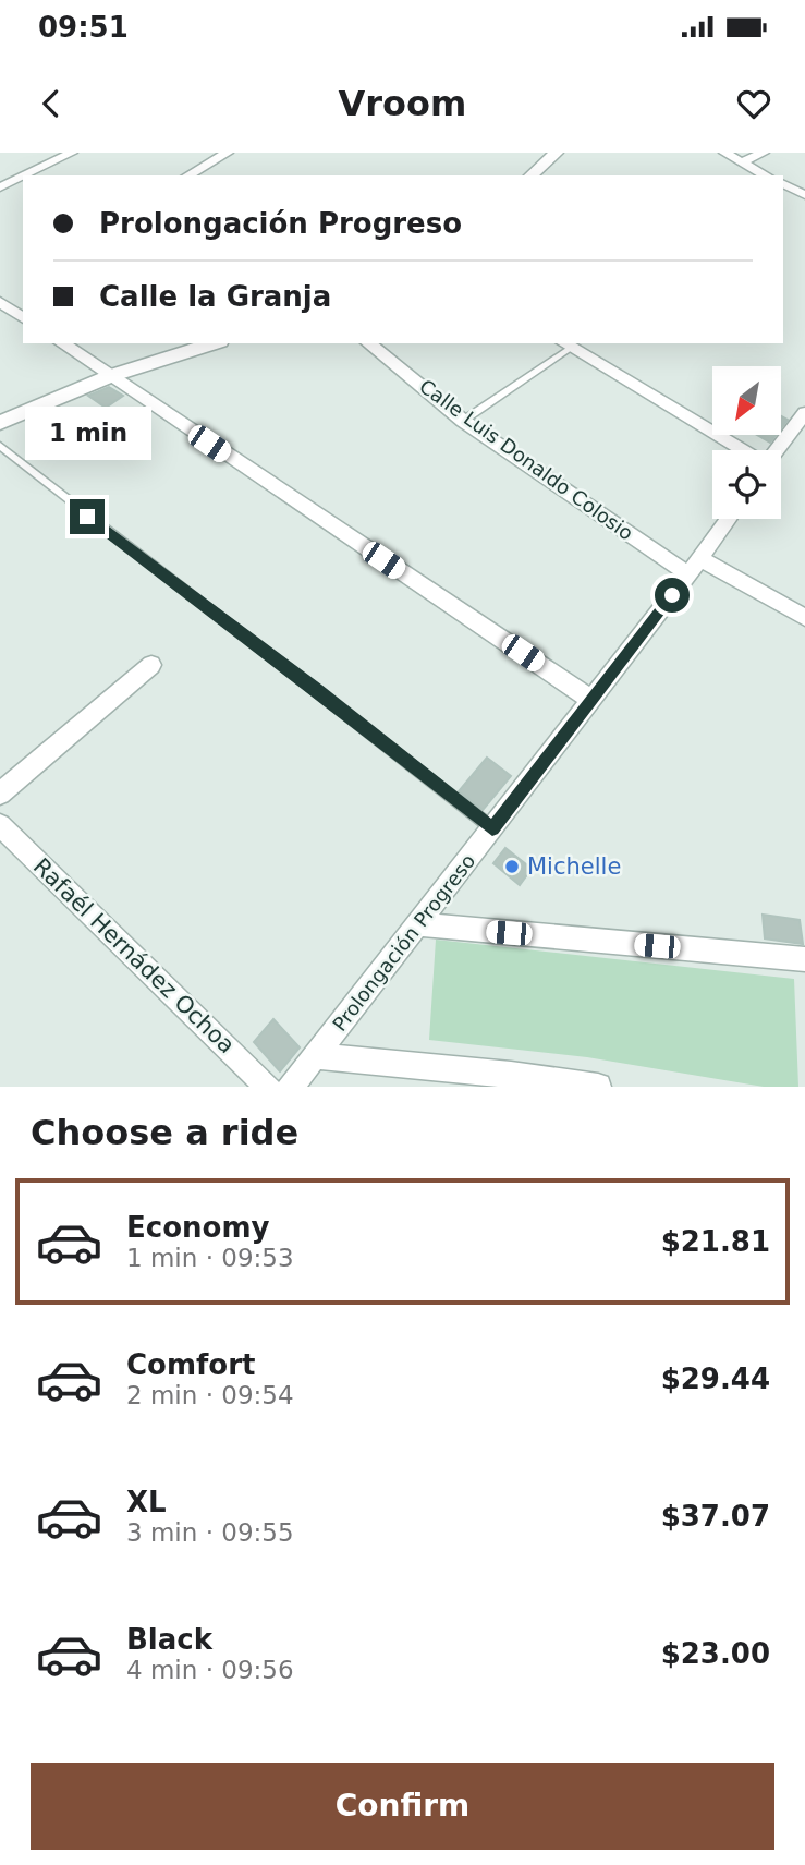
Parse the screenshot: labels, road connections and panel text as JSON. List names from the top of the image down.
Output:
{
  "streets": {
    "street": ["Calle Luis Donaldo Colosio", "Prolongación Progreso", "Rafaél Hernádez Ochoa"]
  },
  "crossings": [
    ["Calle Luis Donaldo Colosio", "Prolongación Progreso"]
  ],
  "places": ["Michelle"],
  "north": "bottom left",
  "page": {
    "status": "09:51",
    "header": "Vroom",
    "banner": ["Prolongación Progreso", "Calle la Granja"],
    "bubble": "1 min",
    "heading": "Choose a ride",
    "list": [
      {
        "name": "Economy",
        "note": "1 min · 09:53",
        "value": "$21.81"
      },
      {
        "name": "Comfort",
        "note": "2 min · 09:54",
        "value": "$29.44"
      },
      {
        "name": "XL",
        "note": "3 min · 09:55",
        "value": "$37.07"
      },
      {
        "name": "Black",
        "note": "4 min · 09:56",
        "value": "$23.00"
      }
    ],
    "buttons": "Confirm"
  }
}
